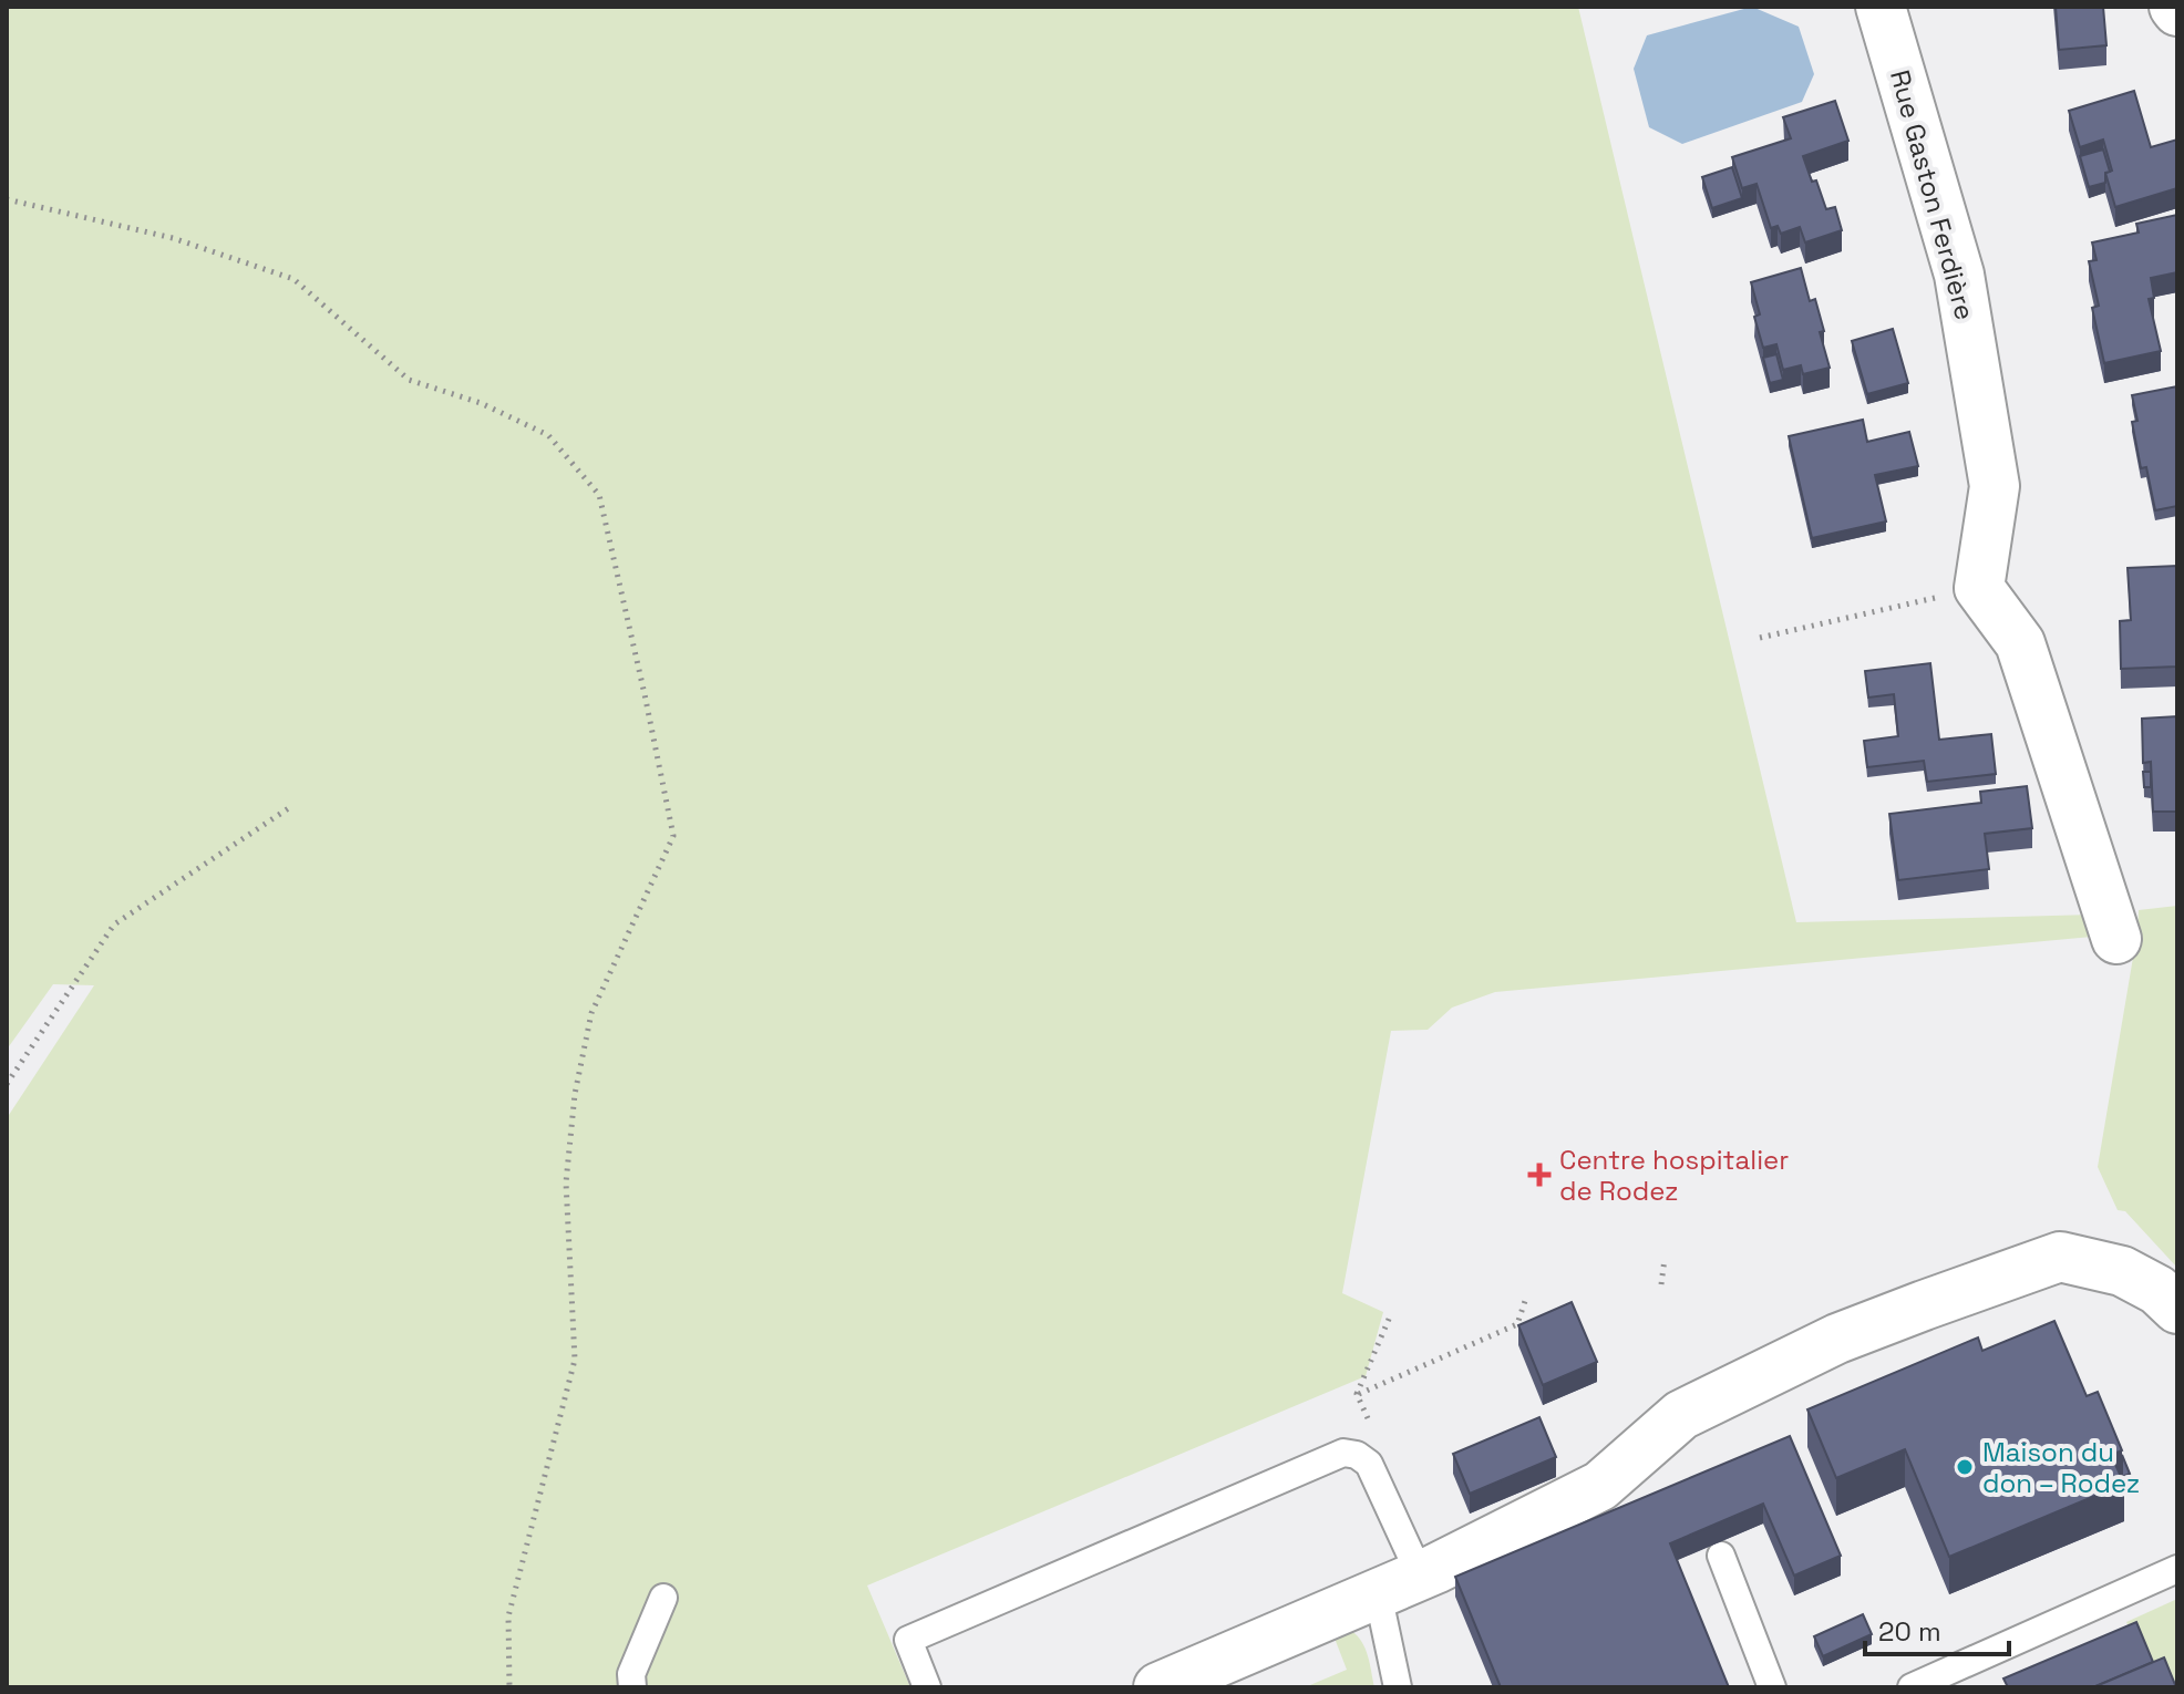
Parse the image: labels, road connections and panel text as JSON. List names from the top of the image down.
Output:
{
  "streets": {
    "street": ["Rue Gaston Ferdière"]
  },
  "places": {
    "health": ["Centre hospitalier de Rodez"],
    "other": ["Maison du don – Rodez"]
  },
  "scale_bar": "20 m"
}
